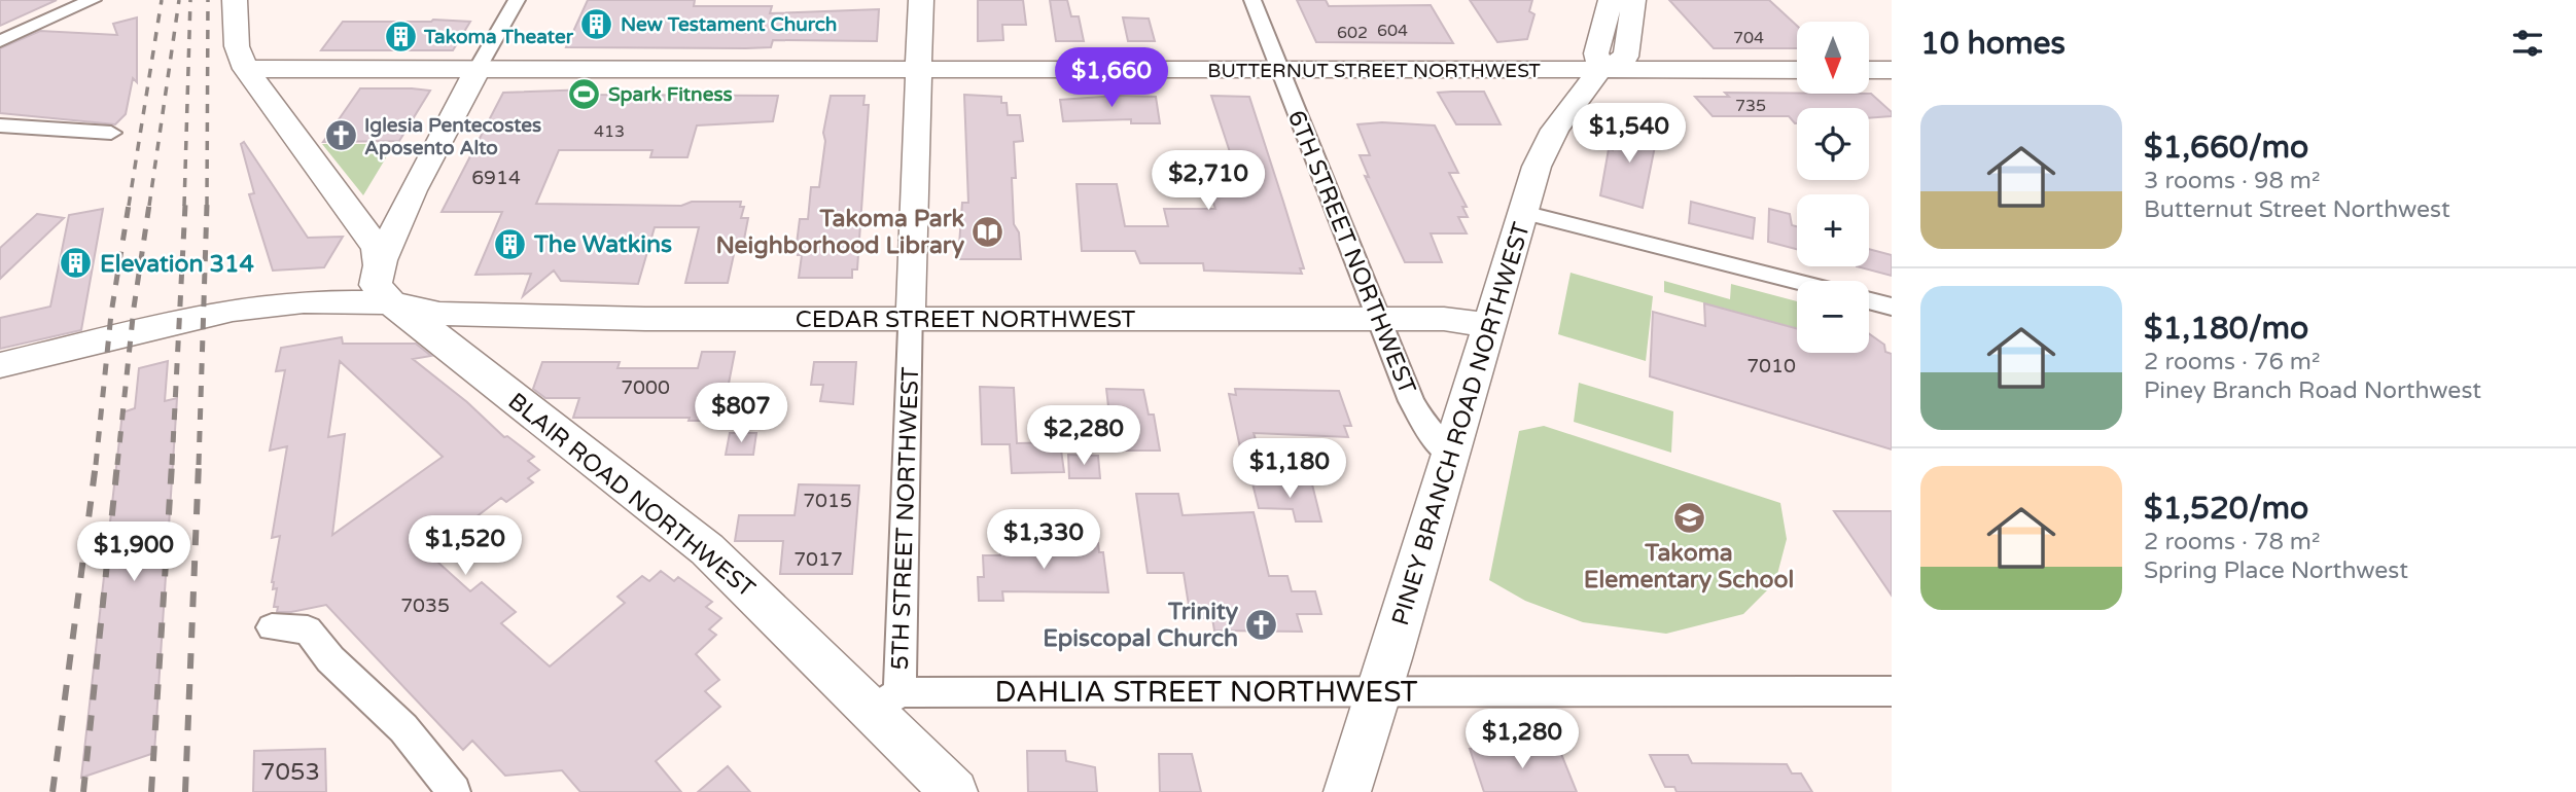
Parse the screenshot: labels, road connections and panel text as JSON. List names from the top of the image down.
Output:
{
  "streets": {
    "street": [
      "BUTTERNUT STREET NORTHWEST",
      "6TH STREET NORTHWEST",
      "CEDAR STREET NORTHWEST",
      "PINEY BRANCH ROAD NORTHWEST",
      "BLAIR ROAD NORTHWEST",
      "5TH STREET NORTHWEST",
      "DAHLIA STREET NORTHWEST"
    ]
  },
  "crossings": [
    ["BUTTERNUT STREET NORTHWEST", "6TH STREET NORTHWEST"],
    ["BUTTERNUT STREET NORTHWEST", "PINEY BRANCH ROAD NORTHWEST"],
    ["BUTTERNUT STREET NORTHWEST", "5TH STREET NORTHWEST"],
    ["6TH STREET NORTHWEST", "CEDAR STREET NORTHWEST"],
    ["6TH STREET NORTHWEST", "PINEY BRANCH ROAD NORTHWEST"],
    ["CEDAR STREET NORTHWEST", "PINEY BRANCH ROAD NORTHWEST"],
    ["CEDAR STREET NORTHWEST", "BLAIR ROAD NORTHWEST"],
    ["CEDAR STREET NORTHWEST", "5TH STREET NORTHWEST"],
    ["PINEY BRANCH ROAD NORTHWEST", "DAHLIA STREET NORTHWEST"],
    ["BLAIR ROAD NORTHWEST", "5TH STREET NORTHWEST"],
    ["BLAIR ROAD NORTHWEST", "DAHLIA STREET NORTHWEST"],
    ["5TH STREET NORTHWEST", "DAHLIA STREET NORTHWEST"]
  ],
  "places": {
    "building": [
      "New Testament Church",
      "Takoma Theater",
      "The Watkins",
      "Elevation 314"
    ],
    "sports": ["Spark Fitness"],
    "church": ["Iglesia Pentecostes Aposento Alto", "Trinity Episcopal Church"],
    "library": ["Takoma Park Neighborhood Library"],
    "school or university": ["Takoma Elementary School"]
  },
  "house_numbers": [
    "604",
    "602",
    "704",
    "735",
    "413",
    "6914",
    "7010",
    "7000",
    "7015",
    "7017",
    "7035",
    "7053"
  ],
  "north": "bottom",
  "page": {
    "heading": "10 homes",
    "map_buttons": ["+", "−"],
    "price": [
      "$1,660",
      "$1,540",
      "$2,710",
      "$807",
      "$2,280",
      "$1,180",
      "$1,330",
      "$1,520",
      "$1,900",
      "$1,280"
    ],
    "list": [
      {
        "name": "$1,660/mo",
        "note": "3 rooms · 98 m² · Butternut Street Northwest"
      },
      {
        "name": "$1,180/mo",
        "note": "2 rooms · 76 m² · Piney Branch Road Northwest"
      },
      {
        "name": "$1,520/mo",
        "note": "2 rooms · 78 m² · Spring Place Northwest"
      }
    ]
  }
}
